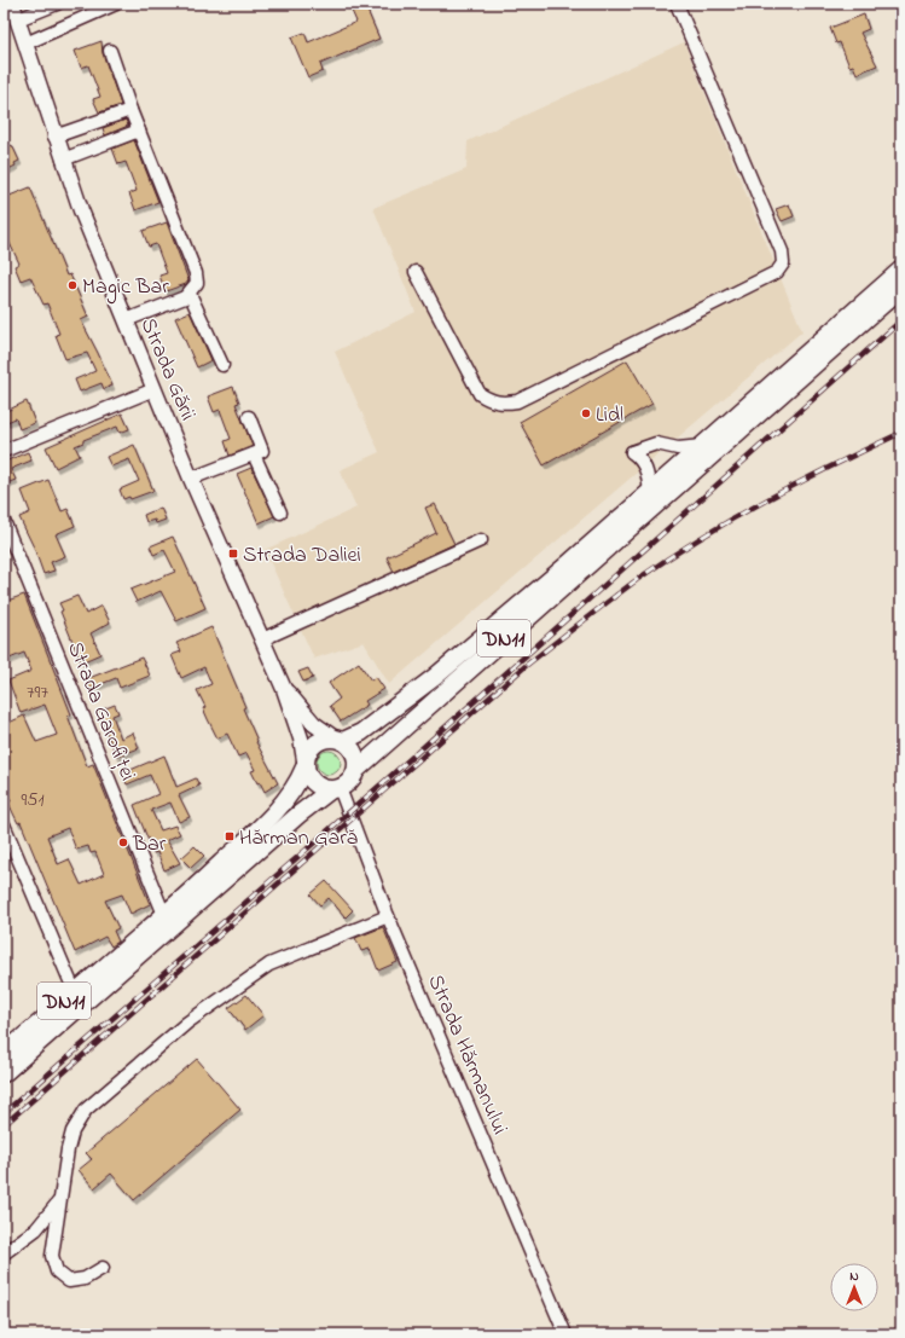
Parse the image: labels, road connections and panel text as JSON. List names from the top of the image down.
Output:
{
  "streets": {
    "highway": ["DN11"],
    "main road": ["Strada Gării"],
    "street": ["Strada Garofiței", "Strada Hărmanului"]
  },
  "crossings": [
    ["DN11", "Strada Garofiței"],
    ["DN11", "Strada Hărmanului"]
  ],
  "places": {
    "other": ["Magic Bar", "Lidl", "Bar"],
    "transit": ["Strada Daliei", "Hărman Gară"]
  },
  "house_numbers": ["797", "951"],
  "north": "top"
}
